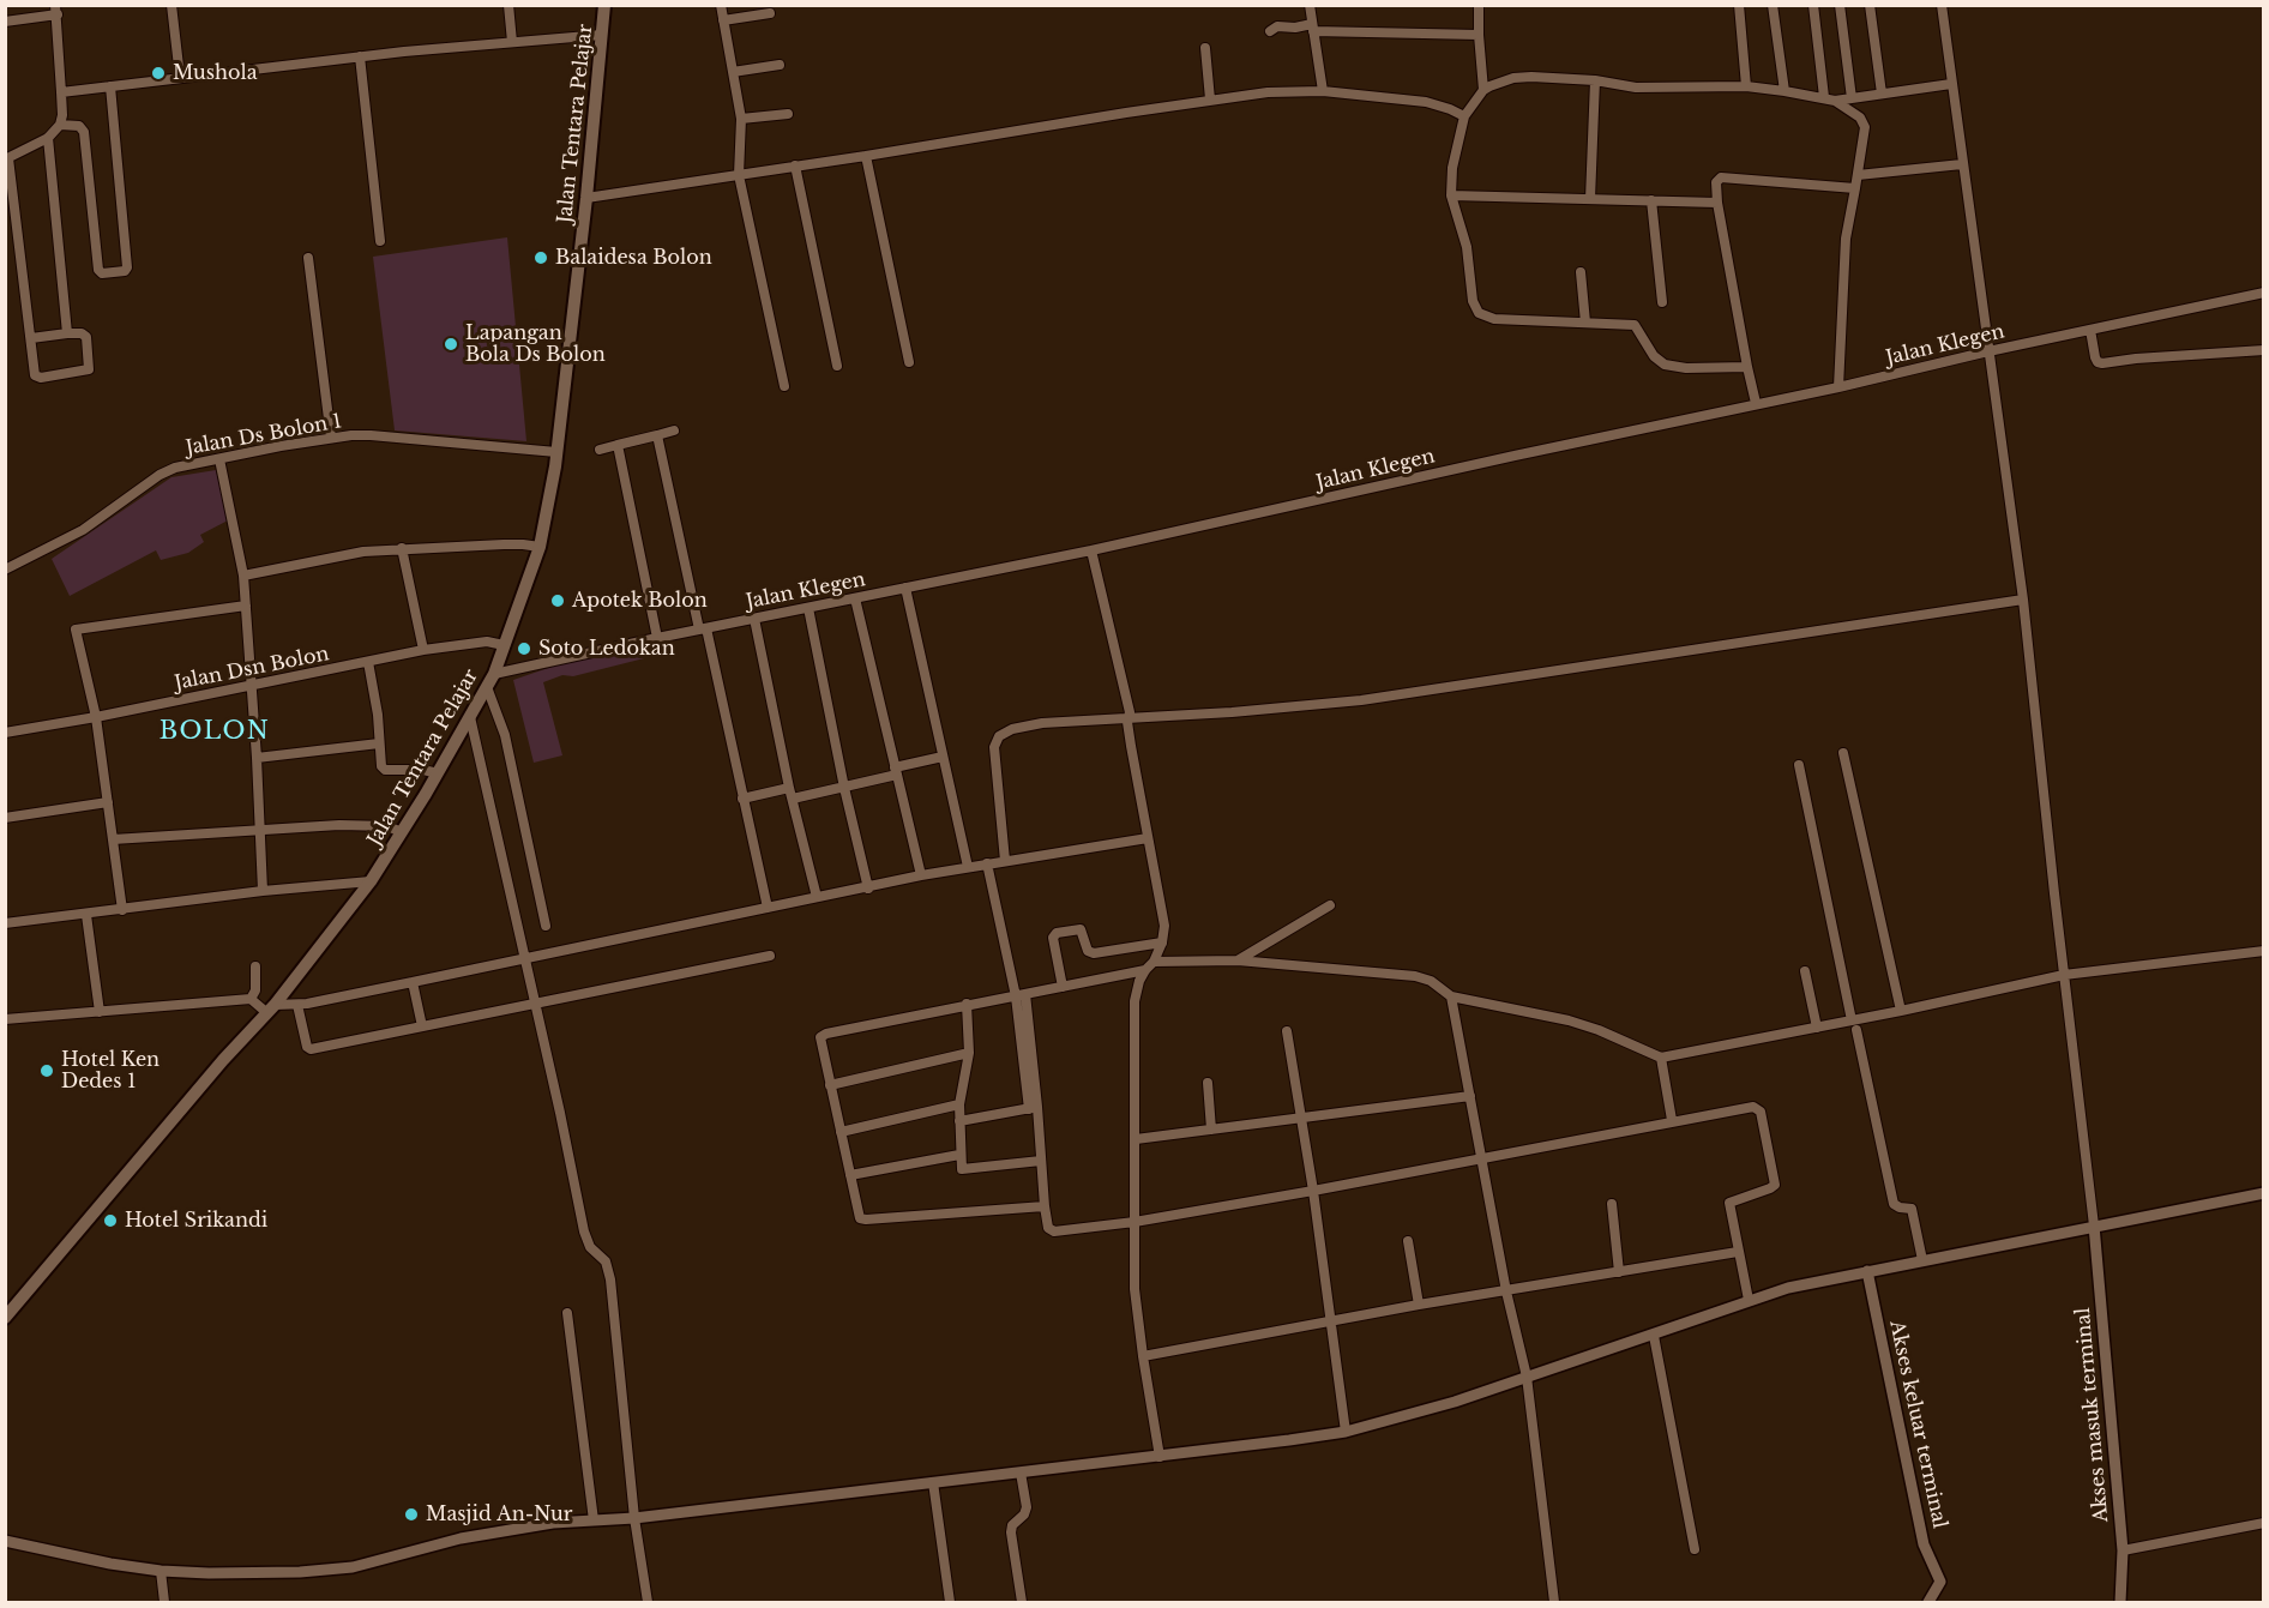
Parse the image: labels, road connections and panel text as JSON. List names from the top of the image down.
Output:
{
  "streets": {
    "main road": ["Jalan Tentara Pelajar"],
    "street": [
      "Jalan Klegen",
      "Jalan Ds Bolon 1",
      "Jalan Dsn Bolon",
      "Akses masuk terminal",
      "Akses keluar terminal"
    ]
  },
  "crossings": [
    ["Jalan Tentara Pelajar", "Jalan Klegen"],
    ["Jalan Tentara Pelajar", "Jalan Ds Bolon 1"],
    ["Jalan Tentara Pelajar", "Jalan Dsn Bolon"]
  ],
  "districts": ["BOLON"],
  "places": [
    "Mushola",
    "Balaidesa Bolon",
    "Lapangan Bola Ds Bolon",
    "Apotek Bolon",
    "Soto Ledokan",
    "Hotel Ken Dedes 1",
    "Hotel Srikandi",
    "Masjid An-Nur"
  ]
}
